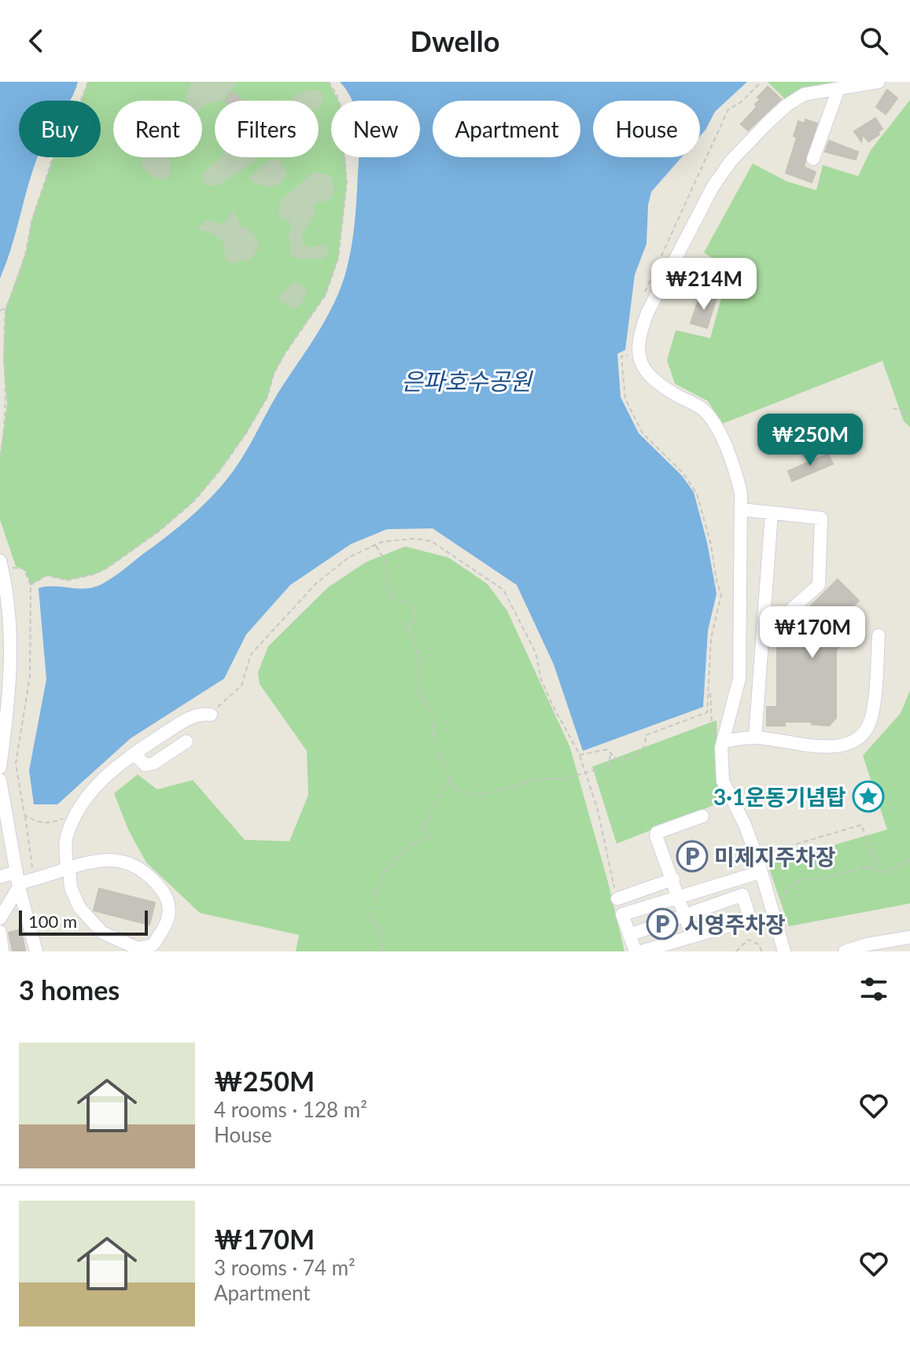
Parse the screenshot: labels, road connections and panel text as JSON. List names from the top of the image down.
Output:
{
  "water": ["은파호수공원"],
  "places": {
    "place": ["3·1운동기념탑"],
    "parking": ["미제지주차장", "시영주차장"]
  },
  "scale_bar": "100 m",
  "page": {
    "header": "Dwello",
    "chip": [
      "Buy",
      "Rent",
      "Filters",
      "New",
      "Apartment",
      "House"
    ],
    "price": ["₩214M", "₩250M", "₩170M"],
    "scale": "100 m",
    "heading": "3 homes",
    "list": [
      {
        "name": "₩250M",
        "note": "4 rooms · 128 m² · House"
      },
      {
        "name": "₩170M",
        "note": "3 rooms · 74 m² · Apartment"
      }
    ]
  }
}
